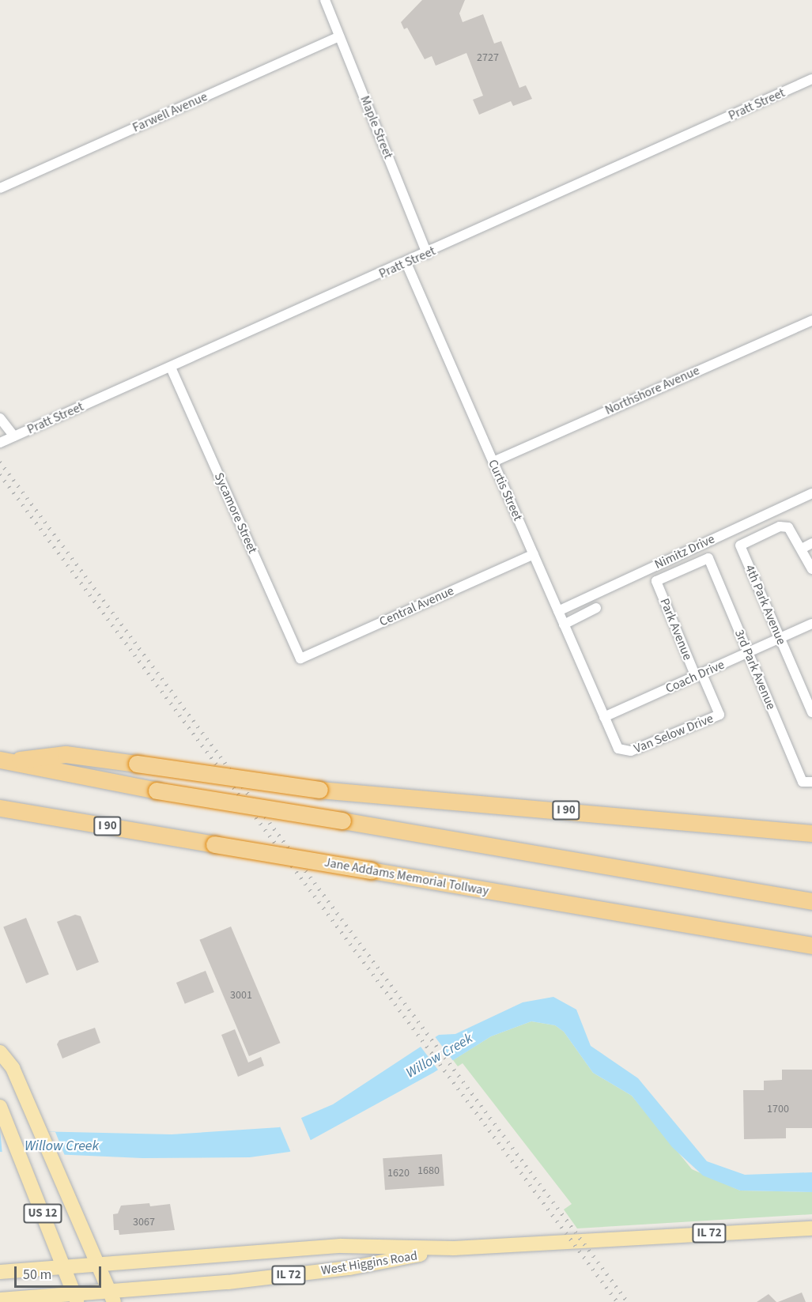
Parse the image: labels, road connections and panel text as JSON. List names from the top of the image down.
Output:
{
  "streets": {
    "highway": ["I 90", "Jane Addams Memorial Tollway"],
    "main road": ["US 12", "IL 72", "West Higgins Road"],
    "street": [
      "Pratt Street",
      "Farwell Avenue",
      "Maple Street",
      "Northshore Avenue",
      "Curtis Street",
      "Sycamore Street",
      "Nimitz Drive",
      "4th Park Avenue",
      "Central Avenue",
      "Park Avenue",
      "3rd Park Avenue",
      "Coach Drive",
      "Van Selow Drive"
    ]
  },
  "crossings": [
    ["Pratt Street", "Maple Street"],
    ["Pratt Street", "Curtis Street"],
    ["Pratt Street", "Sycamore Street"],
    ["Farwell Avenue", "Maple Street"],
    ["Northshore Avenue", "Curtis Street"],
    ["Curtis Street", "Nimitz Drive"],
    ["Curtis Street", "Central Avenue"],
    ["Curtis Street", "Coach Drive"],
    ["Curtis Street", "Van Selow Drive"],
    ["Sycamore Street", "Central Avenue"],
    ["4th Park Avenue", "Coach Drive"],
    ["Park Avenue", "3rd Park Avenue"],
    ["Park Avenue", "Coach Drive"],
    ["Park Avenue", "Van Selow Drive"],
    ["3rd Park Avenue", "Coach Drive"],
    ["Coach Drive", "Van Selow Drive"],
    ["US 12", "West Higgins Road"]
  ],
  "water": ["Willow Creek"],
  "house_numbers": [
    "2727",
    "3001",
    "1700",
    "1680",
    "1620",
    "3067"
  ],
  "scale_bar": "50 m"
}
